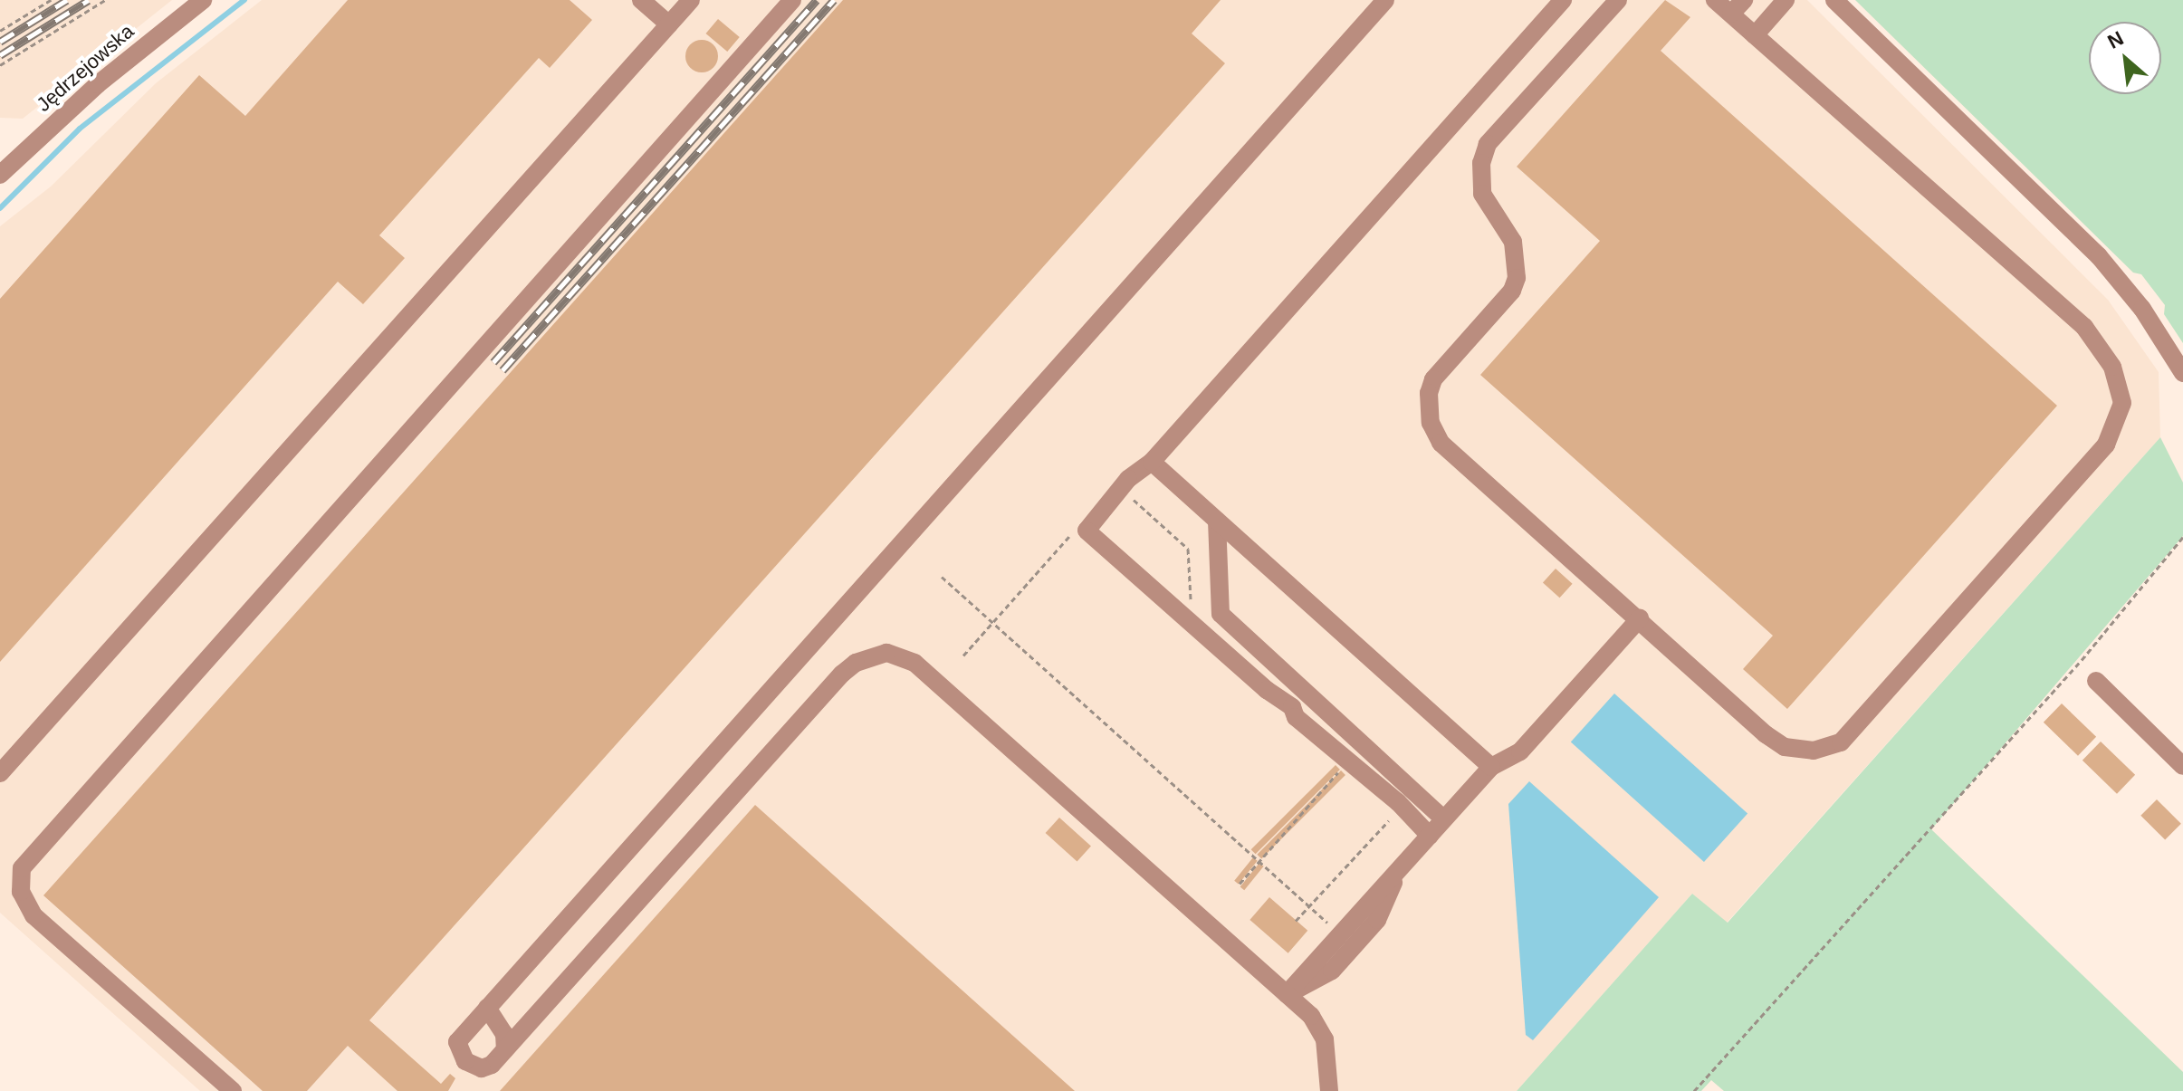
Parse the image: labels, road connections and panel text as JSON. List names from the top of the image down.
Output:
{
  "streets": {
    "street": ["Jędrzejowska"]
  },
  "north": "top left"
}
